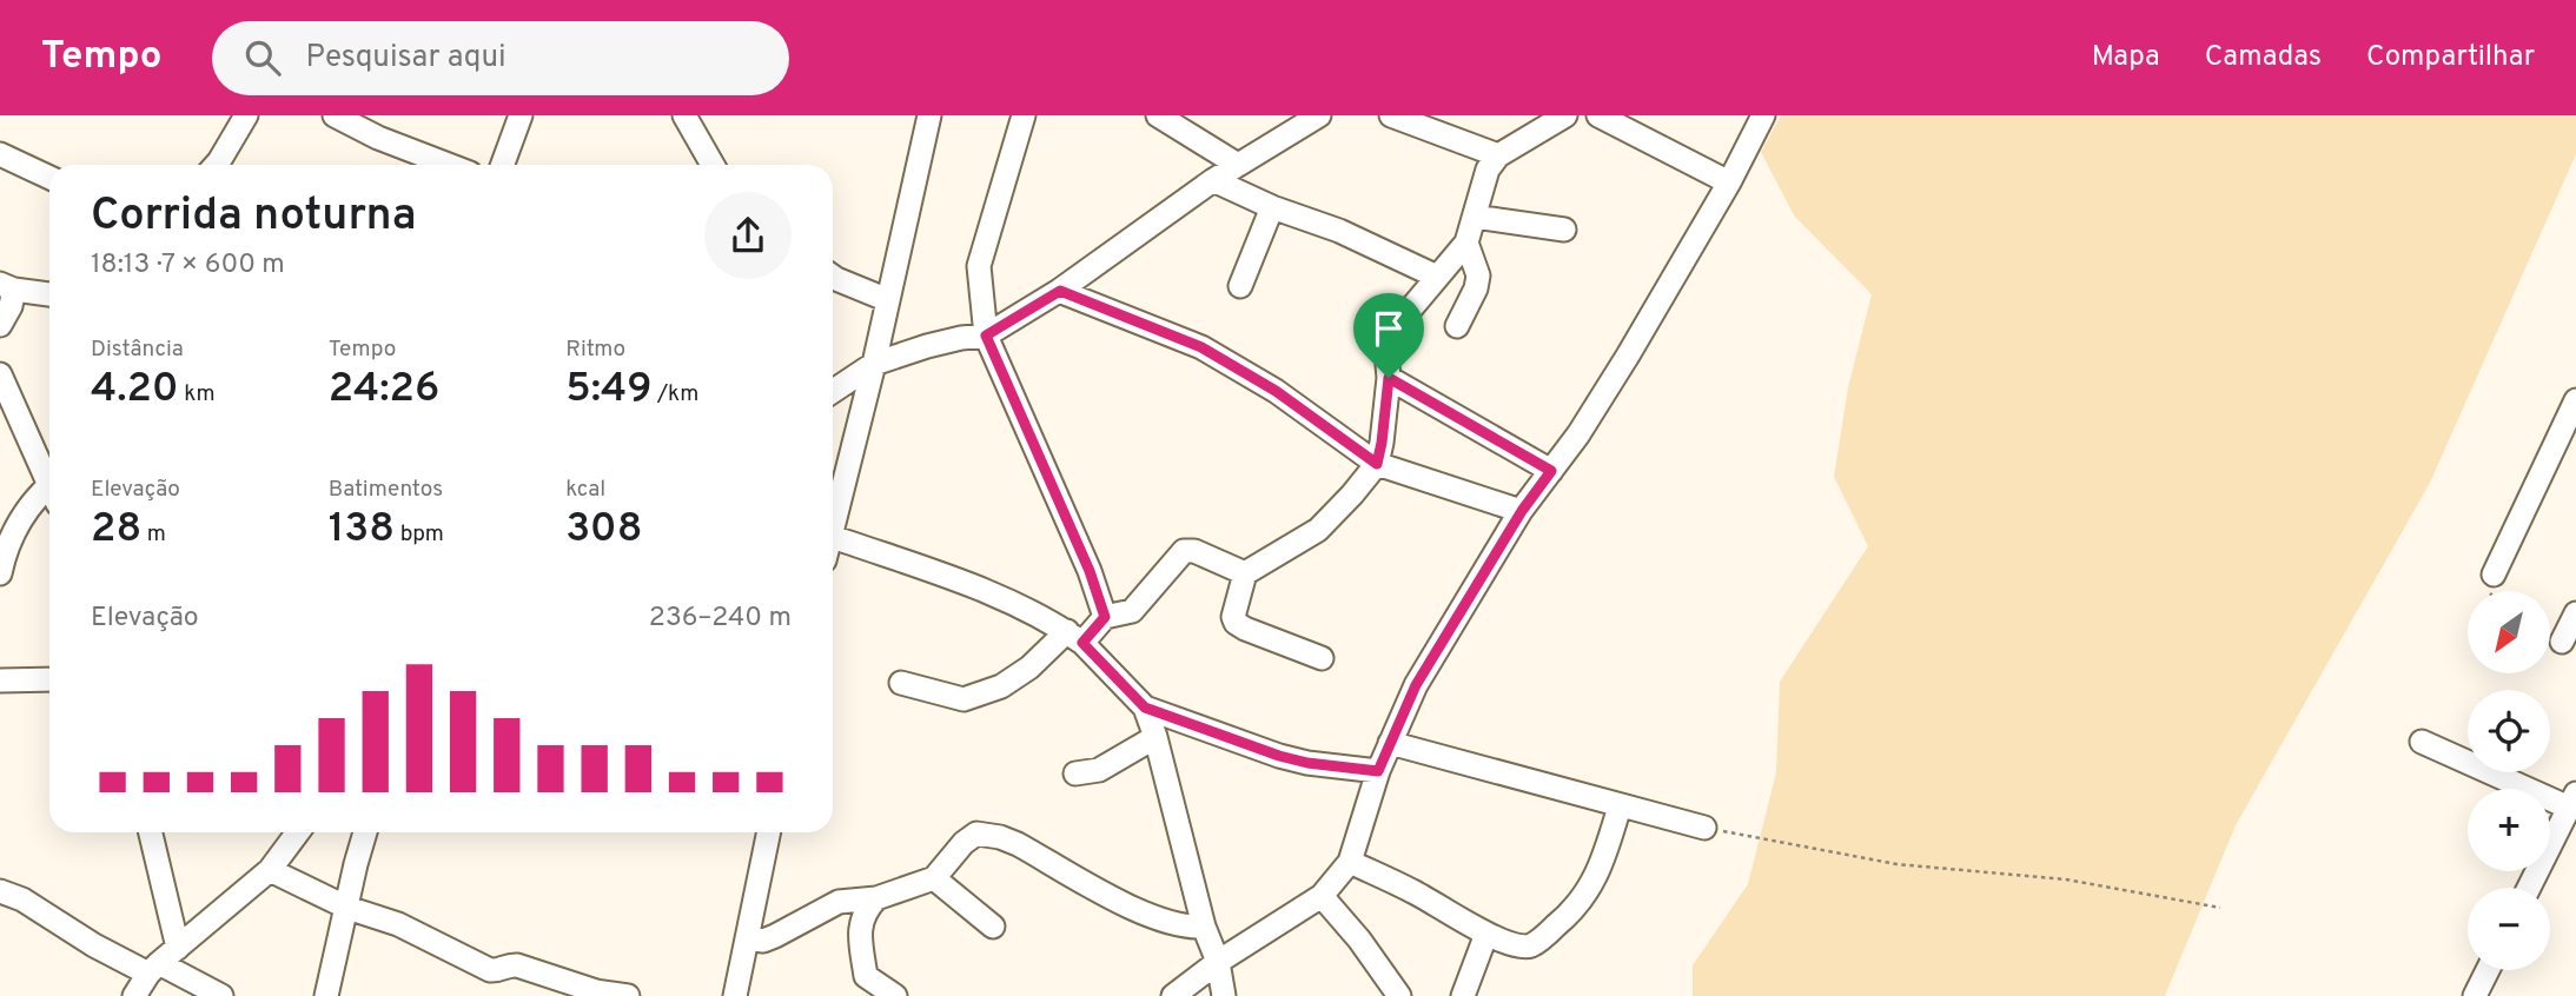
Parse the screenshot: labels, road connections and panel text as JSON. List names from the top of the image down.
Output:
{
  "north": "bottom left",
  "page": {
    "header": "Tempo",
    "search": "Pesquisar aqui",
    "nav": ["Mapa", "Camadas", "Compartilhar"],
    "heading": ["Corrida noturna", "18:13 · 7 × 600 m"],
    "stats": [
      ["Distância", "4.20 km"],
      ["Tempo", "24:26"],
      ["Ritmo", "5:49 /km"],
      ["Elevação", "28 m"],
      ["Batimentos", "138 bpm"],
      ["kcal", "308"]
    ],
    "chart": ["Elevação", "236–240 m"],
    "map_buttons": ["+", "−"]
  }
}
